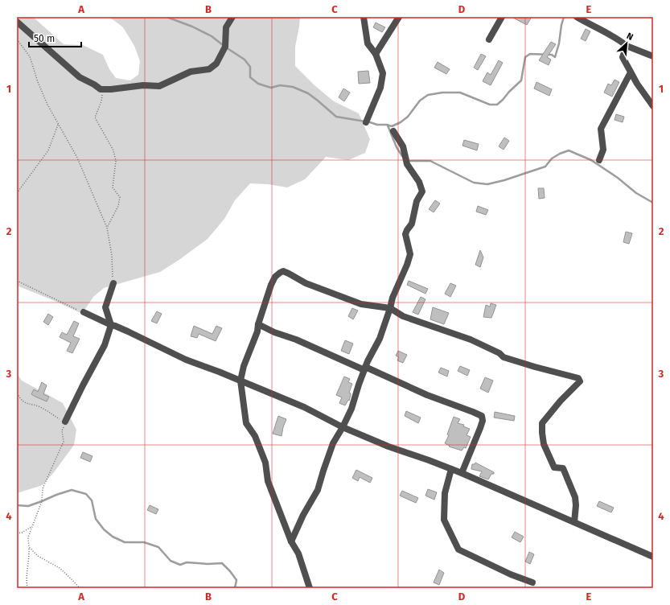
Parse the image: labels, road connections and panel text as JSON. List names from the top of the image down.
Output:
{
  "scale_bar": "50 m",
  "north": "top right",
  "grid": {
    "columns": [
      "A",
      "B",
      "C",
      "D",
      "E"
    ],
    "rows": [
      "1",
      "2",
      "3",
      "4"
    ]
  }
}
